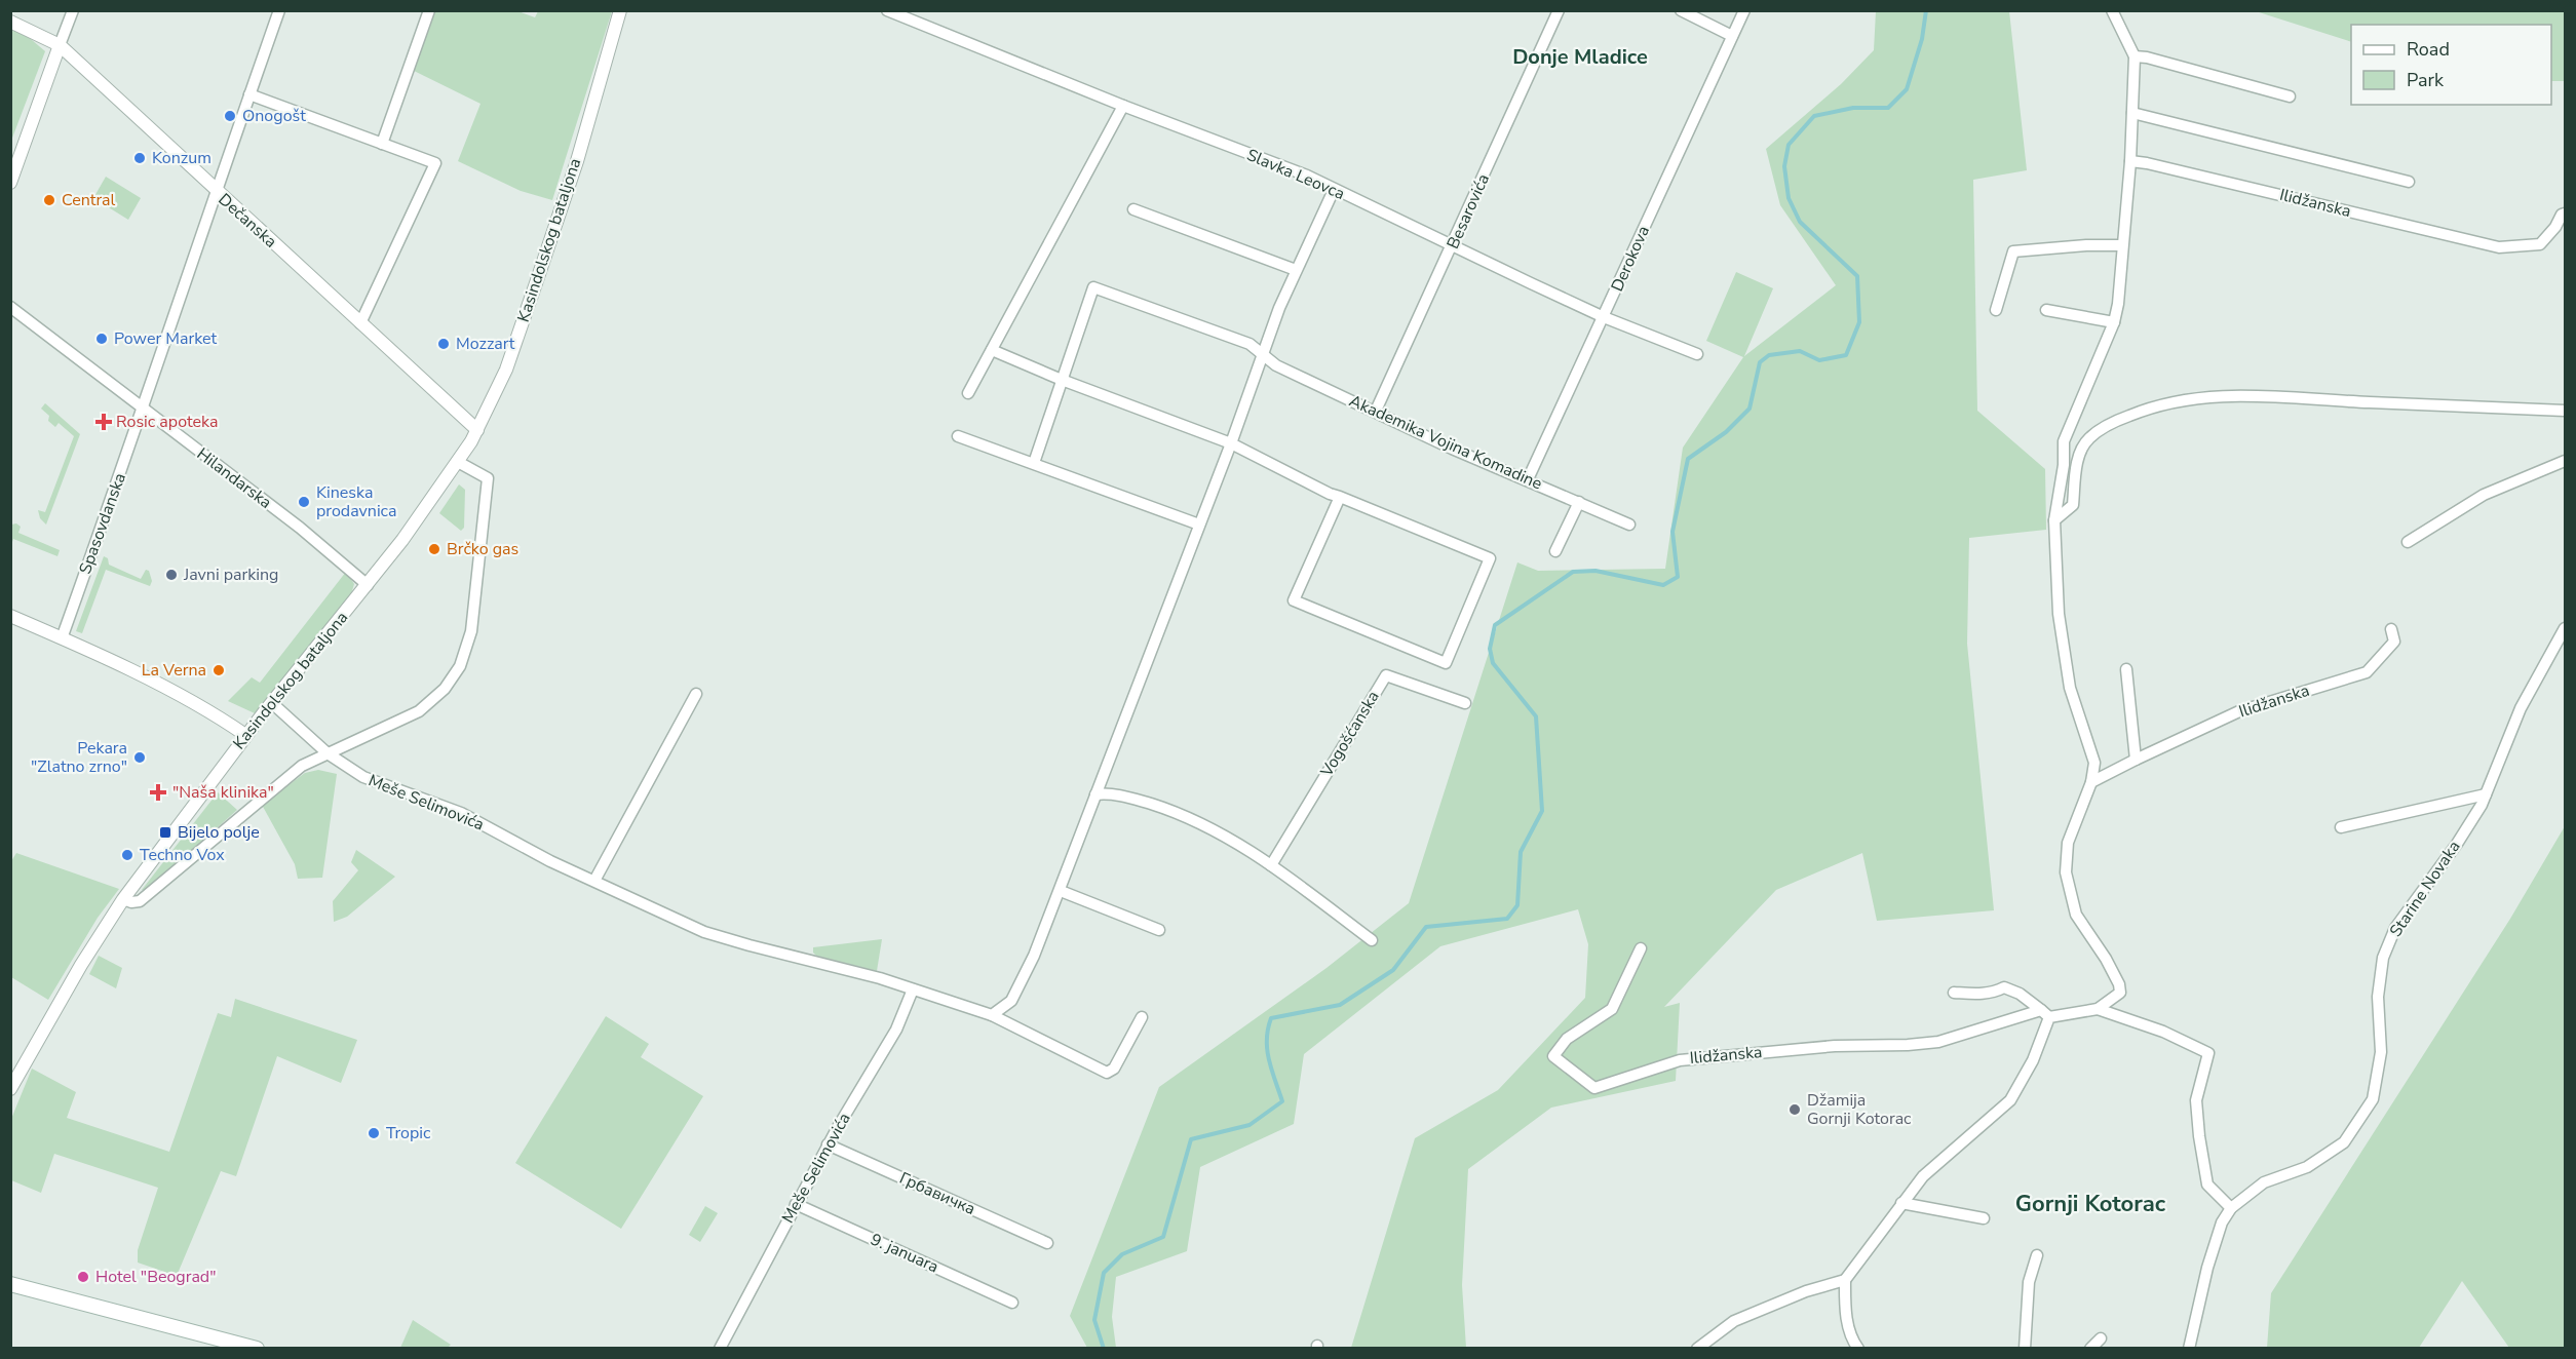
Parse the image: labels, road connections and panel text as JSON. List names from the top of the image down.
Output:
{
  "streets": {
    "street": [
      "Slavka Leovca",
      "Ilidžanska",
      "Besarovića",
      "Dečanska",
      "Kasindolskog bataljona",
      "Derokova",
      "Akademika Vojina Komadine",
      "Hilandarska",
      "Spasovdanska",
      "Vogošćanska",
      "Meše Selimovića",
      "Starine Novaka",
      "Грбавичка",
      "9. januara"
    ]
  },
  "crossings": [
    ["Slavka Leovca", "Besarovića"],
    ["Slavka Leovca", "Derokova"],
    ["Ilidžanska", "Starine Novaka"],
    ["Besarovića", "Akademika Vojina Komadine"],
    ["Dečanska", "Kasindolskog bataljona"],
    ["Dečanska", "Spasovdanska"],
    ["Kasindolskog bataljona", "Hilandarska"],
    ["Kasindolskog bataljona", "Meše Selimovića"],
    ["Derokova", "Akademika Vojina Komadine"],
    ["Hilandarska", "Spasovdanska"],
    ["Meše Selimovića", "Грбавичка"],
    ["Meše Selimovića", "9. januara"]
  ],
  "districts": ["Donje Mladice", "Gornji Kotorac"],
  "places": {
    "other": [
      "Onogošt",
      "Konzum",
      "Central",
      "Power Market",
      "Mozzart",
      "Kineska prodavnica",
      "Brčko gas",
      "Javni parking",
      "La Verna",
      "Pekara \"Zlatno zrno\"",
      "Techno Vox",
      "Džamija Gornji Kotorac",
      "Tropic",
      "Hotel \"Beograd\""
    ],
    "health": ["Rosic apoteka", "\"Naša klinika\""],
    "transit": ["Bijelo polje"]
  },
  "legend": ["Road", "Park"]
}
